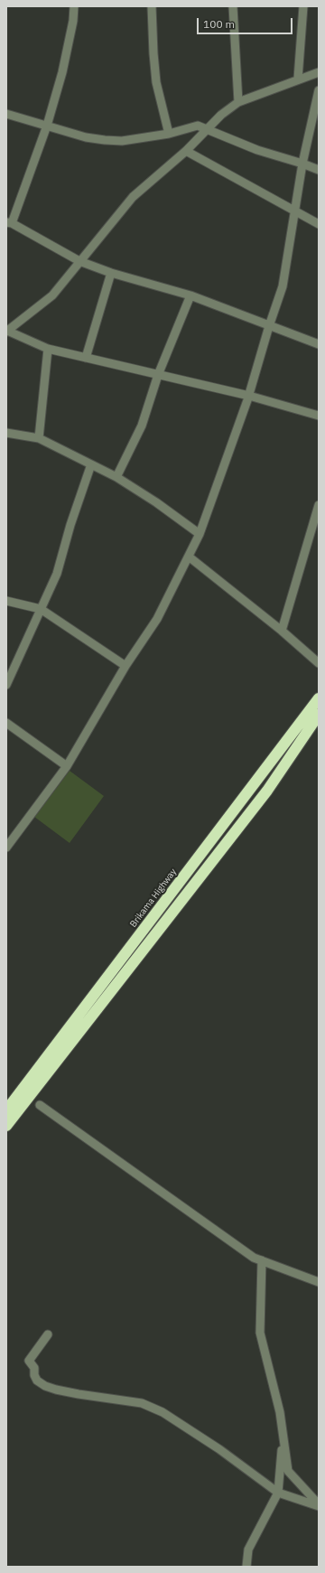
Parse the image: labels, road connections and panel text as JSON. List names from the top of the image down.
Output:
{
  "streets": {
    "highway": ["Brikama Highway"]
  },
  "scale_bar": "100 m"
}
